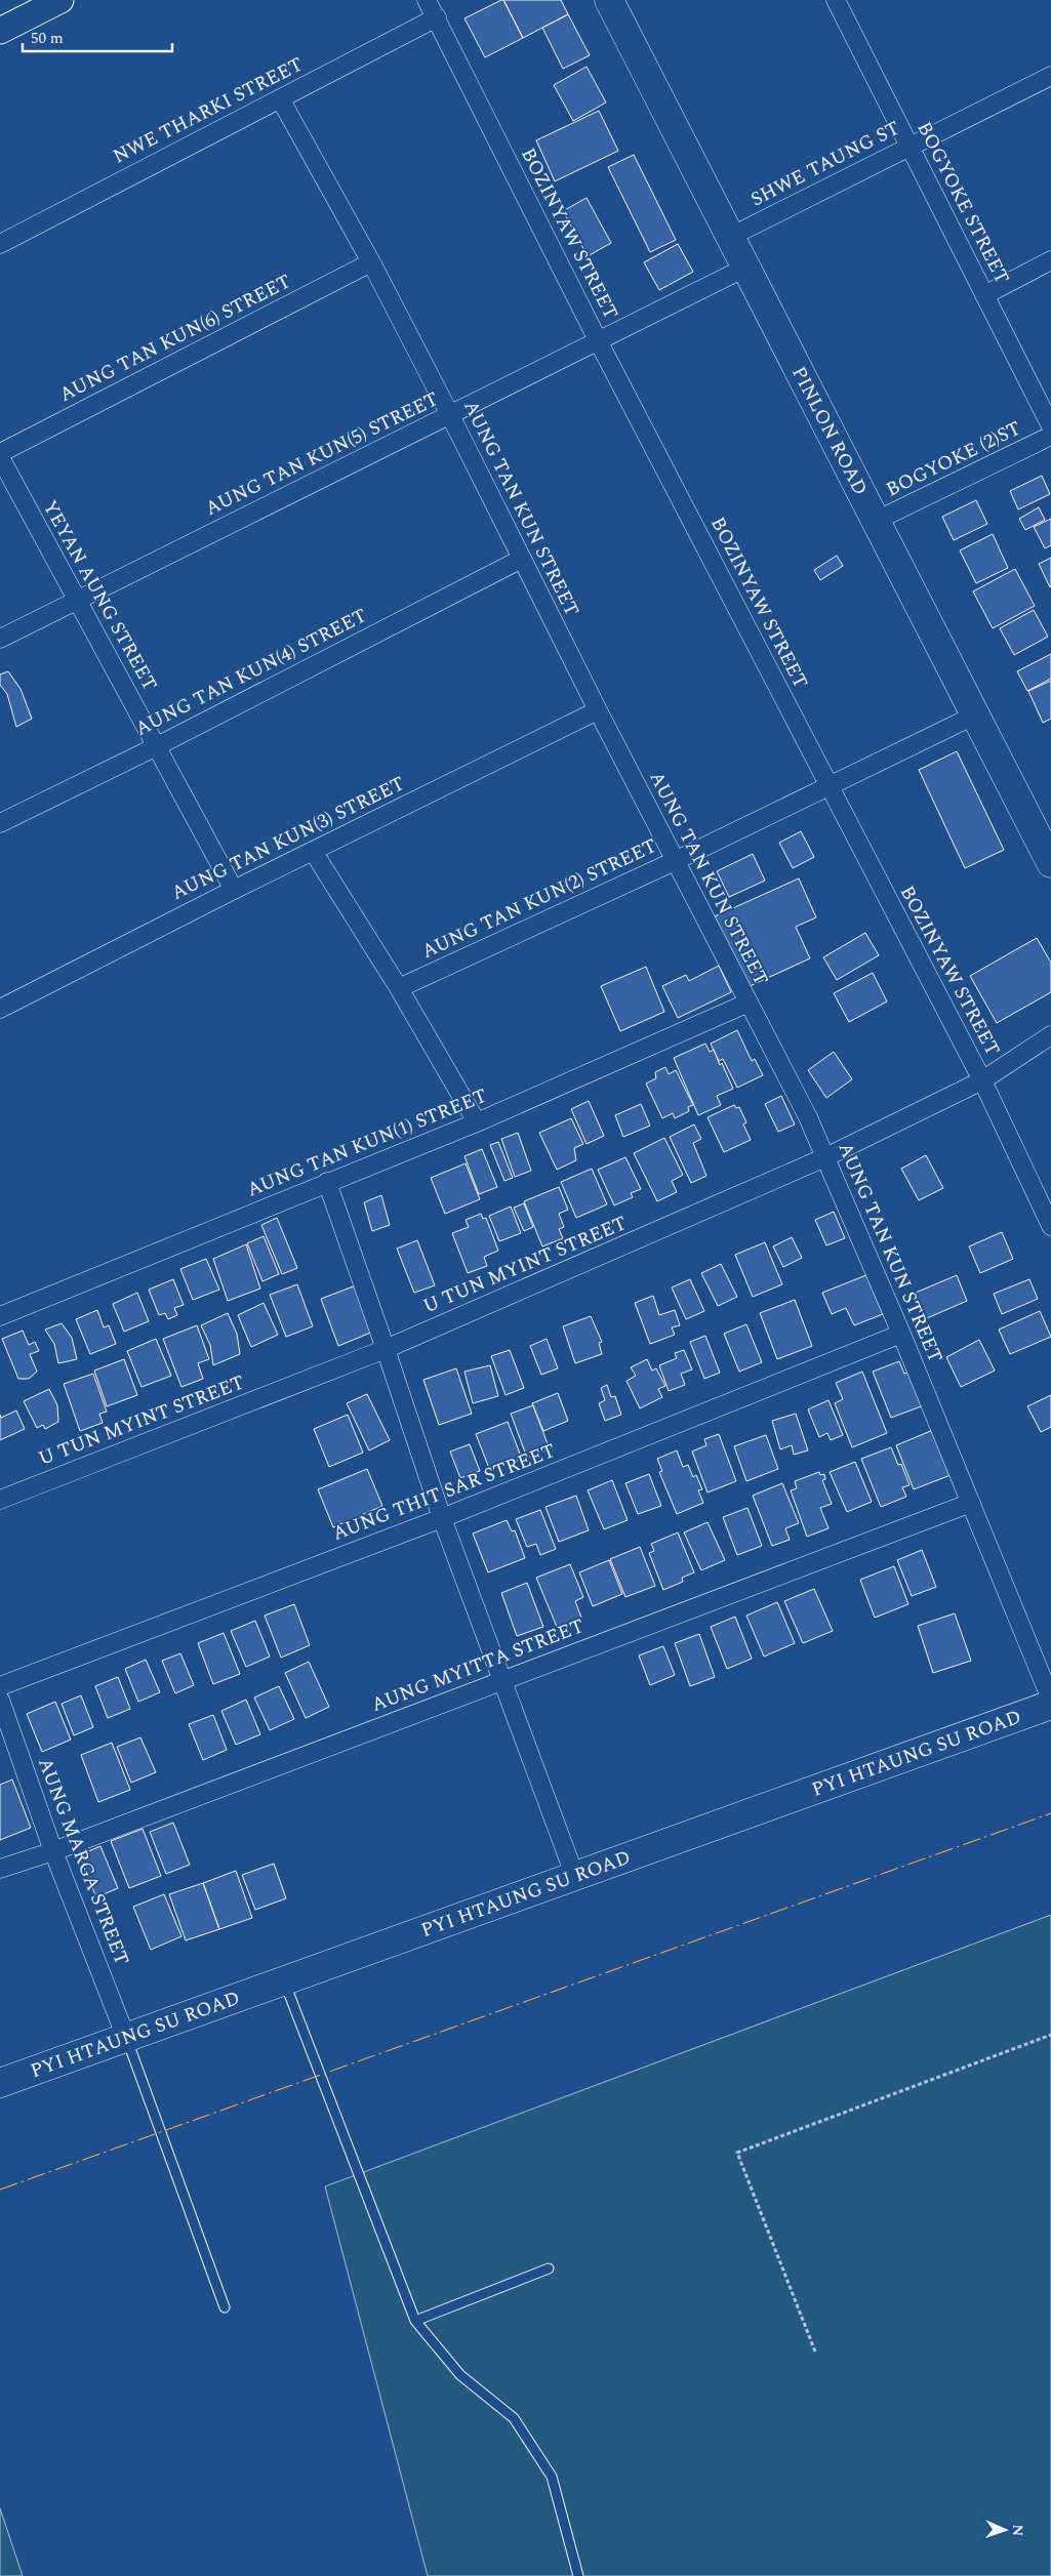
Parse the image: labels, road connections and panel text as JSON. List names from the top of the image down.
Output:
{
  "streets": {
    "main road": ["PINLON ROAD", "PYI HTAUNG SU ROAD"],
    "street": [
      "NWE THARKI STREET",
      "SHWE TAUNG ST",
      "BOGYOKE STREET",
      "BOZINYAW STREET",
      "AUNG TAN KUN(6) STREET",
      "AUNG TAN KUN(5) STREET",
      "BOGYOKE (2)ST",
      "AUNG TAN KUN STREET",
      "YEYAN AUNG STREET",
      "AUNG TAN KUN(4) STREET",
      "AUNG TAN KUN(3) STREET",
      "AUNG TAN KUN(2) STREET",
      "AUNG TAN KUN(1) STREET",
      "U TUN MYINT STREET",
      "AUNG THIT SAR STREET",
      "AUNG MYITTA STREET",
      "AUNG MARGA STREET"
    ]
  },
  "crossings": [
    ["NWE THARKI STREET", "BOZINYAW STREET"],
    ["NWE THARKI STREET", "AUNG TAN KUN STREET"],
    ["SHWE TAUNG ST", "BOGYOKE STREET"],
    ["SHWE TAUNG ST", "PINLON ROAD"],
    ["BOZINYAW STREET", "AUNG TAN KUN(5) STREET"],
    ["BOZINYAW STREET", "AUNG TAN KUN(2) STREET"],
    ["BOZINYAW STREET", "U TUN MYINT STREET"],
    ["AUNG TAN KUN(6) STREET", "AUNG TAN KUN STREET"],
    ["PINLON ROAD", "AUNG TAN KUN(5) STREET"],
    ["PINLON ROAD", "BOGYOKE (2)ST"],
    ["PINLON ROAD", "AUNG TAN KUN(2) STREET"],
    ["AUNG TAN KUN(5) STREET", "AUNG TAN KUN STREET"],
    ["AUNG TAN KUN(5) STREET", "YEYAN AUNG STREET"],
    ["AUNG TAN KUN STREET", "AUNG TAN KUN(4) STREET"],
    ["AUNG TAN KUN STREET", "AUNG TAN KUN(3) STREET"],
    ["AUNG TAN KUN STREET", "AUNG TAN KUN(2) STREET"],
    ["AUNG TAN KUN STREET", "AUNG TAN KUN(1) STREET"],
    ["AUNG TAN KUN STREET", "U TUN MYINT STREET"],
    ["AUNG TAN KUN STREET", "AUNG THIT SAR STREET"],
    ["AUNG TAN KUN STREET", "AUNG MYITTA STREET"],
    ["YEYAN AUNG STREET", "AUNG TAN KUN(4) STREET"],
    ["YEYAN AUNG STREET", "AUNG TAN KUN(3) STREET"],
    ["AUNG MYITTA STREET", "AUNG MARGA STREET"],
    ["PYI HTAUNG SU ROAD", "AUNG MARGA STREET"]
  ],
  "scale_bar": "50 m",
  "north": "right"
}
